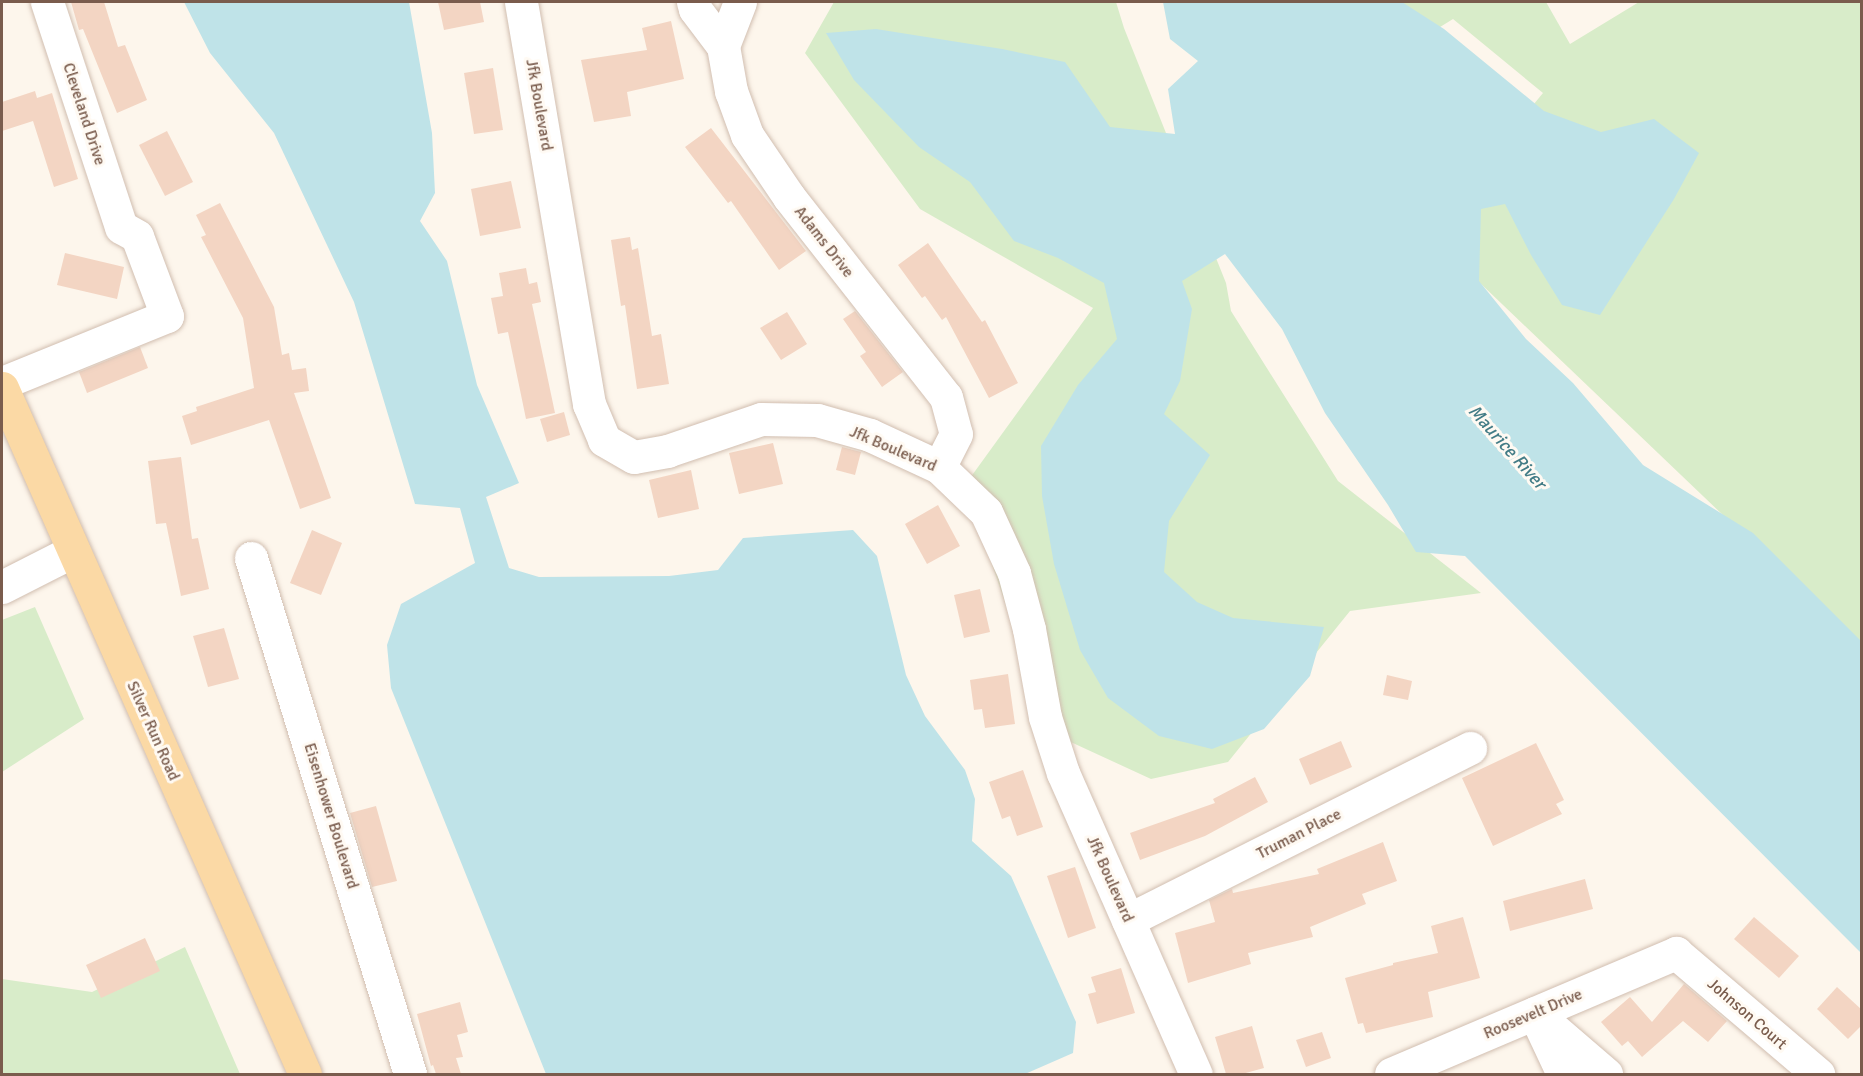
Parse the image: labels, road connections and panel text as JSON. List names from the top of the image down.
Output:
{
  "streets": {
    "main road": ["Silver Run Road"],
    "street": [
      "Jfk Boulevard",
      "Cleveland Drive",
      "Adams Drive",
      "Eisenhower Boulevard",
      "Truman Place",
      "Roosevelt Drive",
      "Johnson Court"
    ]
  },
  "crossings": [
    ["Jfk Boulevard", "Adams Drive"],
    ["Jfk Boulevard", "Truman Place"],
    ["Roosevelt Drive", "Johnson Court"]
  ],
  "water": ["Maurice River"]
}
